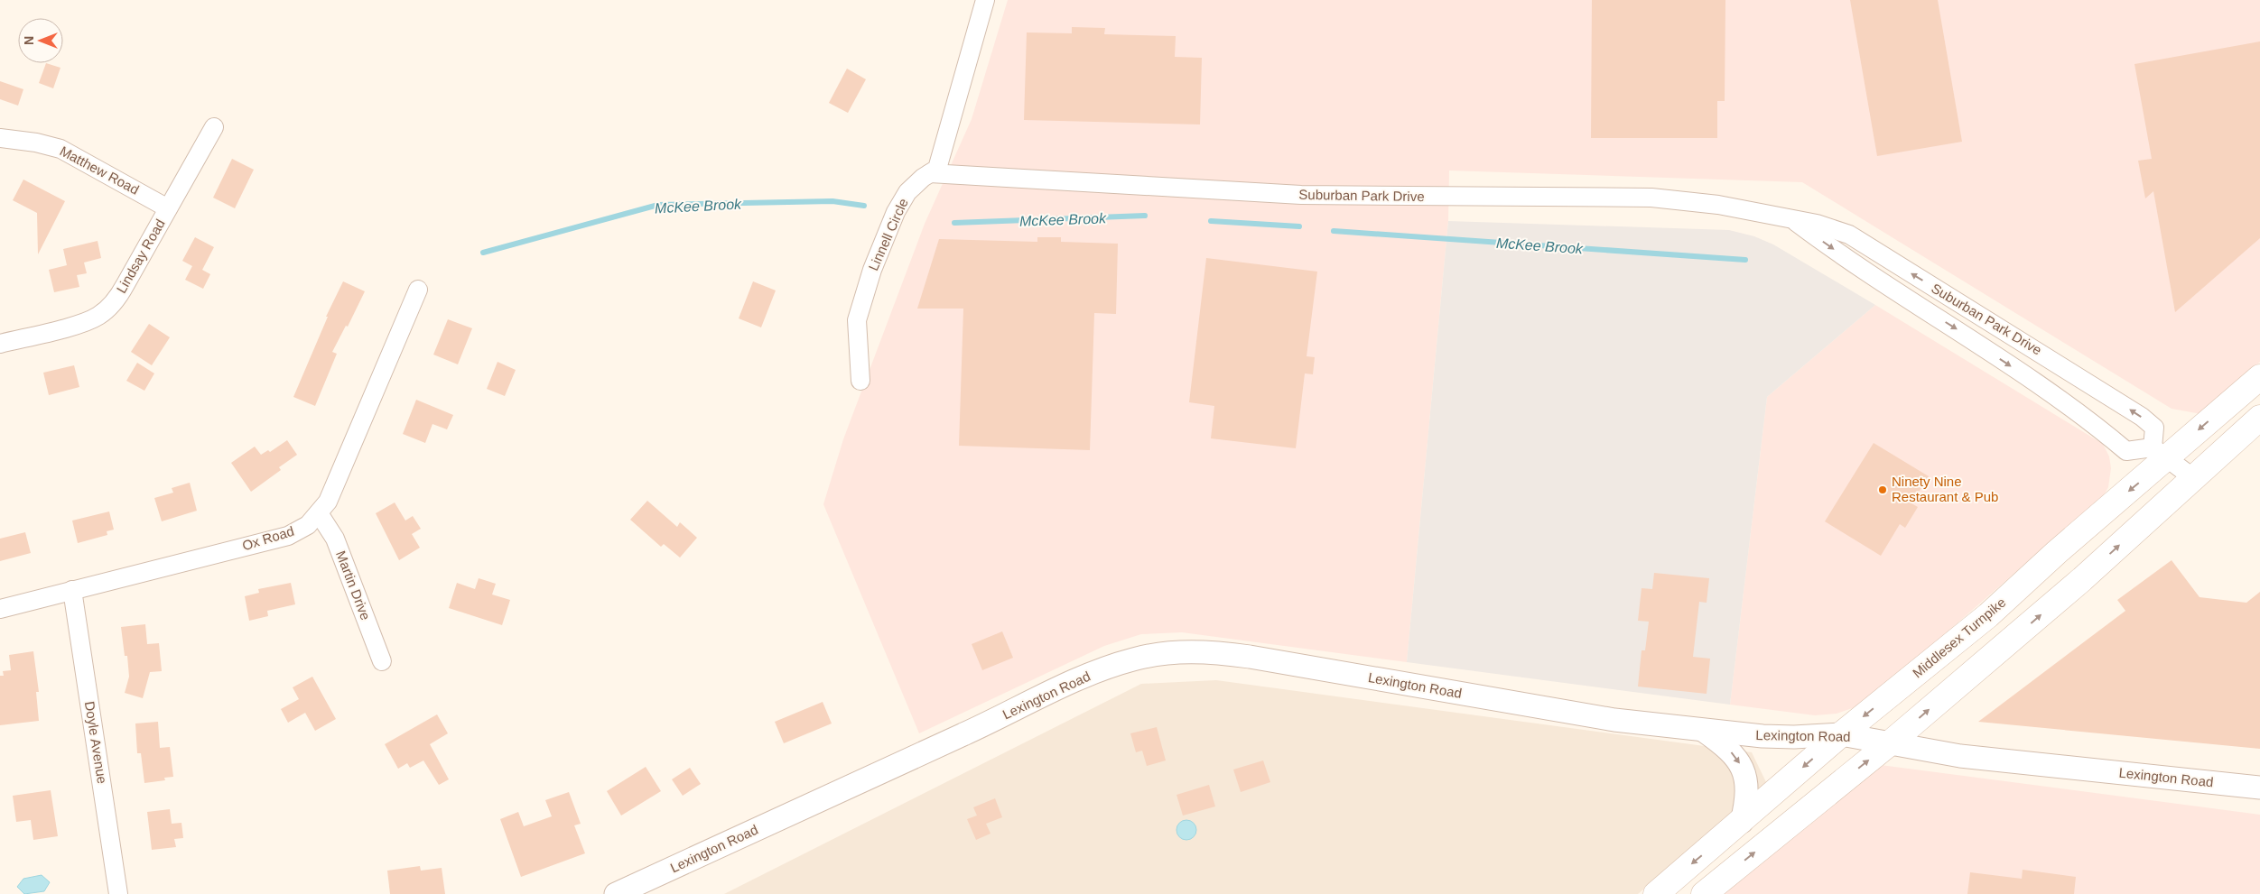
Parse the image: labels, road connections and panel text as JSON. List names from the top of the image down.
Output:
{
  "streets": {
    "main road": ["Middlesex Turnpike"],
    "street": [
      "Matthew Road",
      "Suburban Park Drive",
      "Linnell Circle",
      "Lindsay Road",
      "Ox Road",
      "Martin Drive",
      "Lexington Road",
      "Doyle Avenue"
    ]
  },
  "crossings": [
    ["Matthew Road", "Lindsay Road"],
    ["Suburban Park Drive", "Linnell Circle"],
    ["Suburban Park Drive", "Middlesex Turnpike"],
    ["Ox Road", "Martin Drive"],
    ["Ox Road", "Doyle Avenue"],
    ["Middlesex Turnpike", "Lexington Road"]
  ],
  "water": ["McKee Brook"],
  "places": ["Ninety Nine Restaurant & Pub"],
  "north": "left"
}
